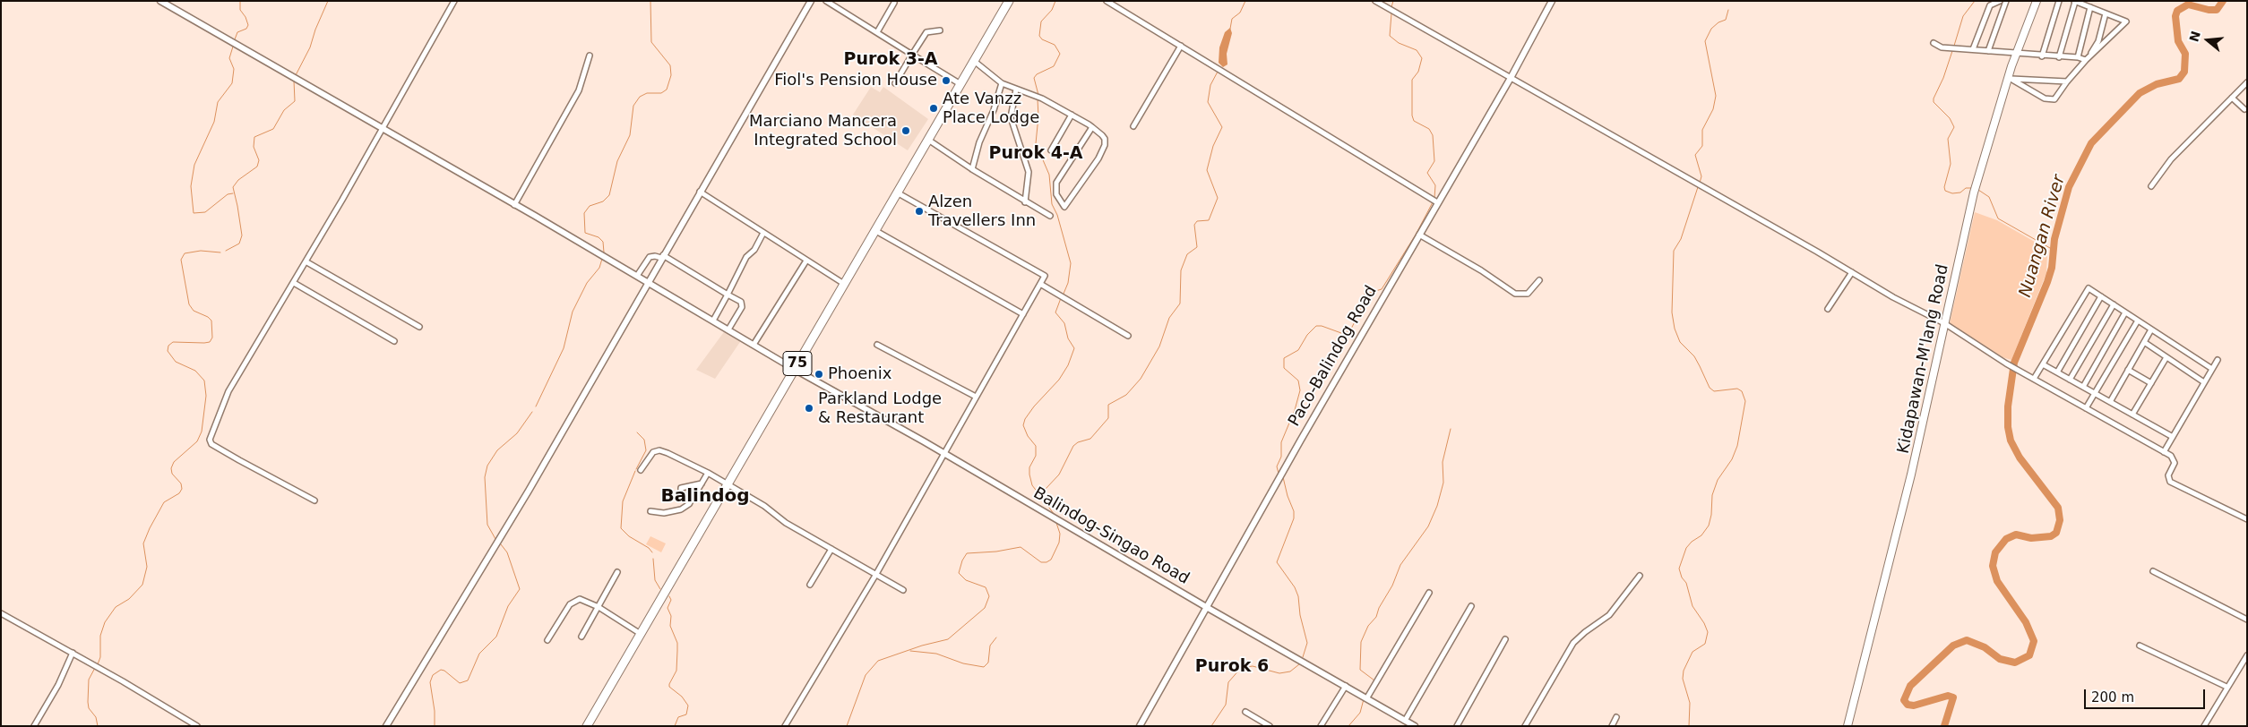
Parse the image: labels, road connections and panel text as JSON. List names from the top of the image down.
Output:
{
  "streets": {
    "highway": ["75"],
    "main road": ["Kidapawan-M'lang Road"],
    "street": ["Paco-Balindog Road", "Balindog-Singao Road"]
  },
  "crossings": [
    ["Paco-Balindog Road", "Balindog-Singao Road"],
    ["75", "Balindog-Singao Road"]
  ],
  "districts": [
    "Purok 3-A",
    "Purok 4-A",
    "Balindog",
    "Purok 6"
  ],
  "water": ["Nuangan River"],
  "places": [
    "Fiol's Pension House",
    "Ate Vanzz Place Lodge",
    "Marciano Mancera Integrated School",
    "Alzen Travellers Inn",
    "Phoenix",
    "Parkland Lodge & Restaurant"
  ],
  "scale_bar": "200 m",
  "north": "left"
}
